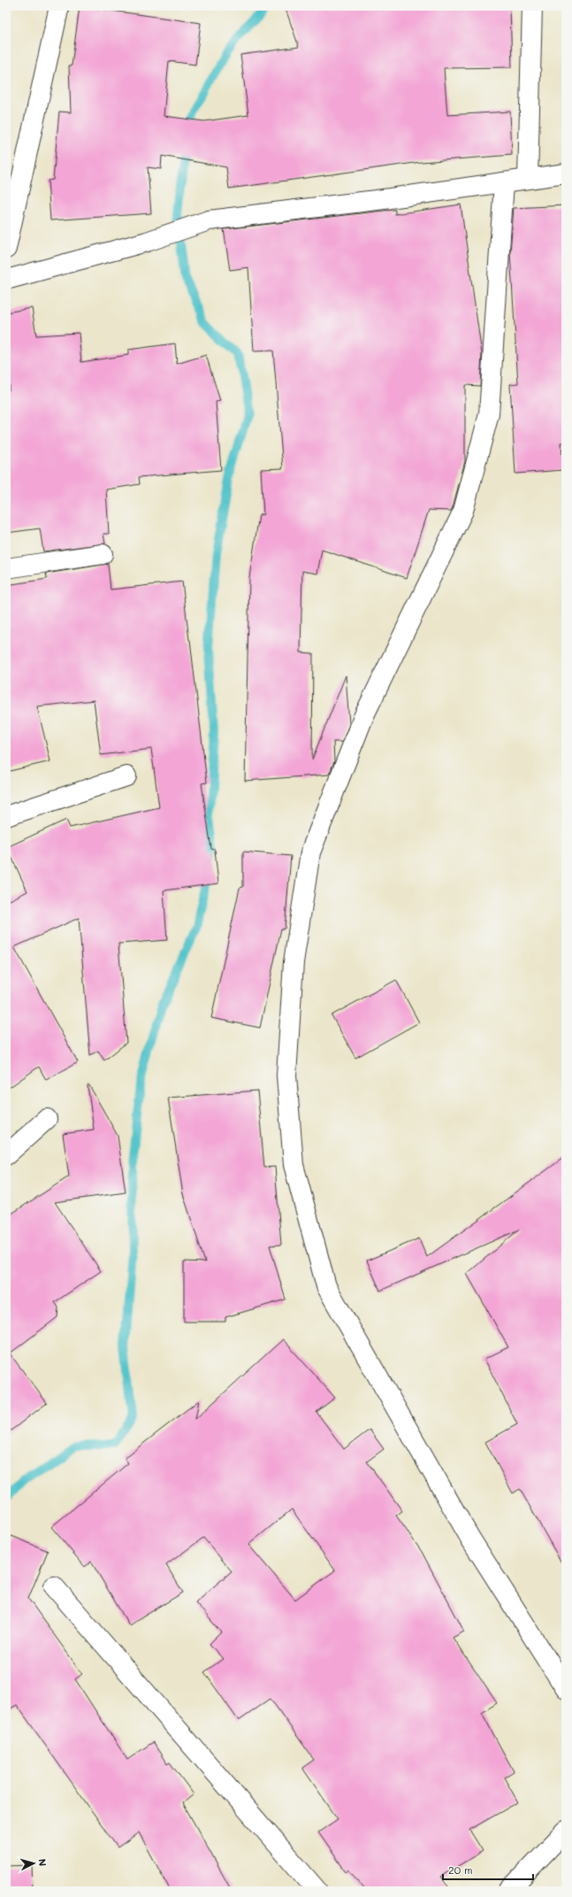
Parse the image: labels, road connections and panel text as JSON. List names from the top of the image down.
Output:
{
  "scale_bar": "20 m",
  "north": "right"
}
